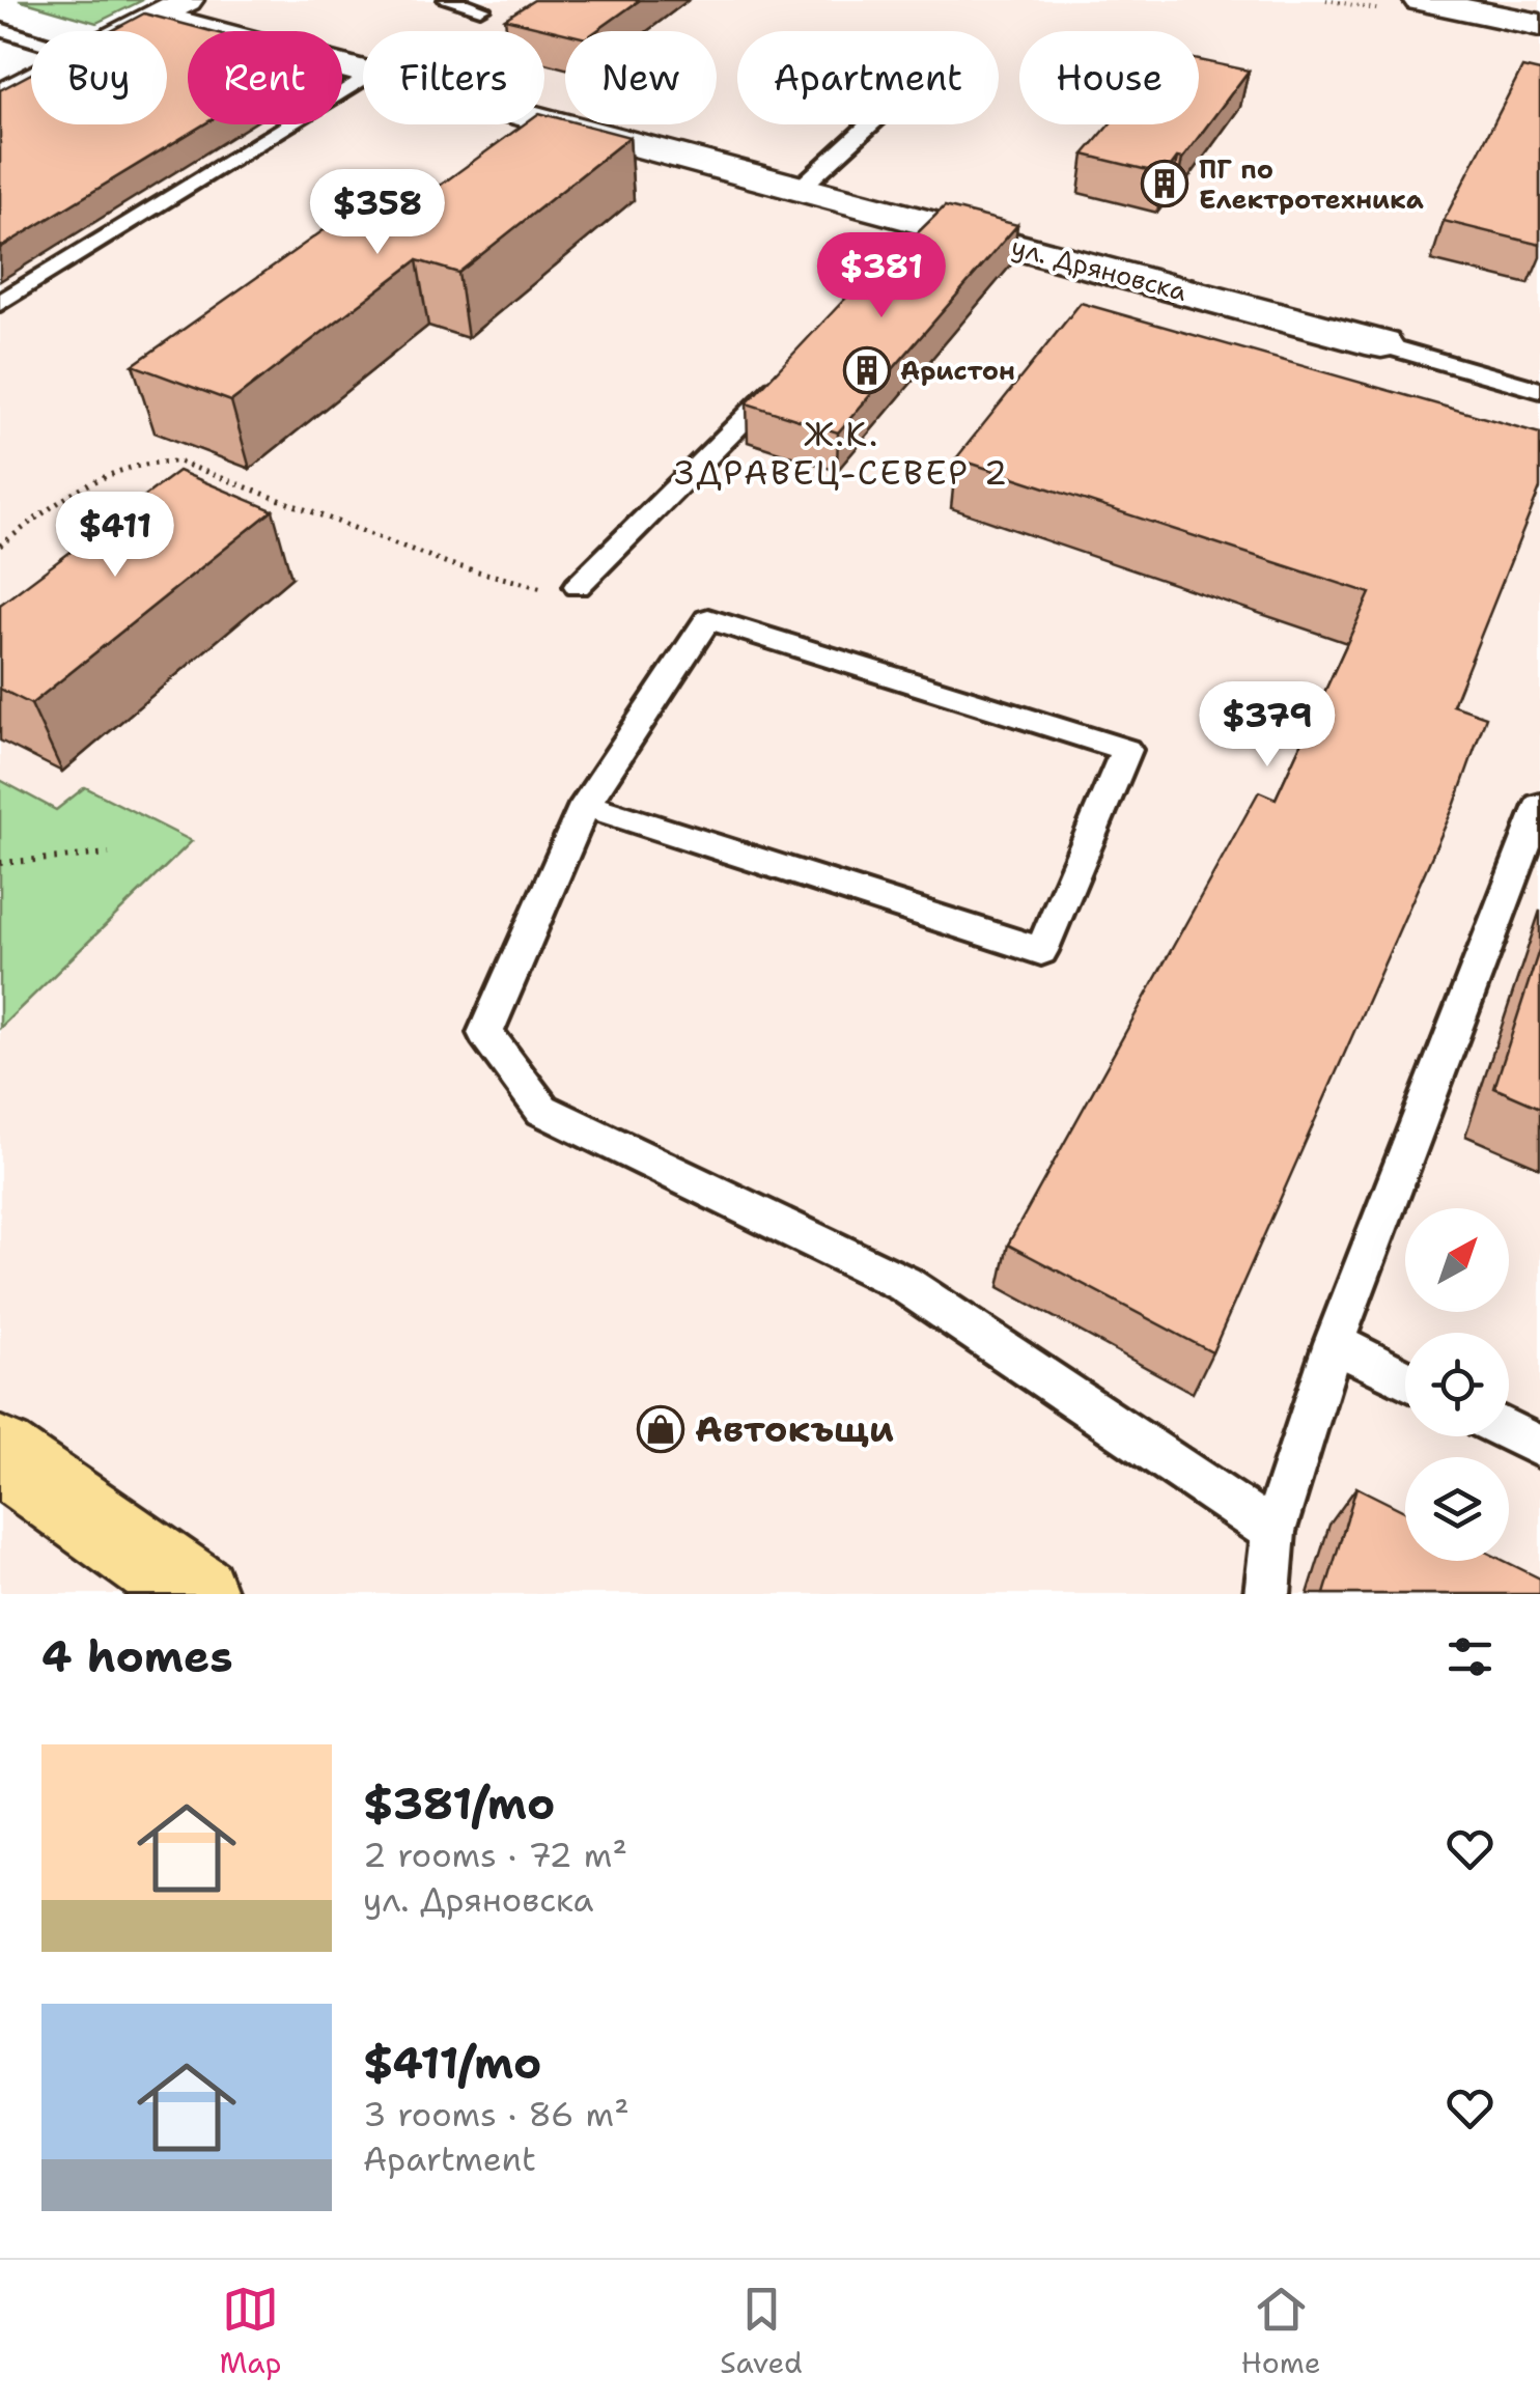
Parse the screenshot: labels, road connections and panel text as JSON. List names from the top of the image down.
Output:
{
  "streets": {
    "street": ["ул. Дряновска"]
  },
  "districts": ["Ж.К. ЗДРАВЕЦ-СЕВЕР 2"],
  "places": {
    "building": ["ПГ по Електротехника", "Аристон"],
    "shop": ["Автокъщи"]
  },
  "north": "top right",
  "page": {
    "chip": [
      "Buy",
      "Rent",
      "Filters",
      "New",
      "Apartment",
      "House"
    ],
    "price": [
      "$358",
      "$381",
      "$411",
      "$379"
    ],
    "heading": "4 homes",
    "list": [
      {
        "name": "$381/mo",
        "note": "2 rooms · 72 m² · ул. Дряновска"
      },
      {
        "name": "$411/mo",
        "note": "3 rooms · 86 m² · Apartment"
      }
    ],
    "tabs": ["Map", "Saved", "Home"]
  }
}
